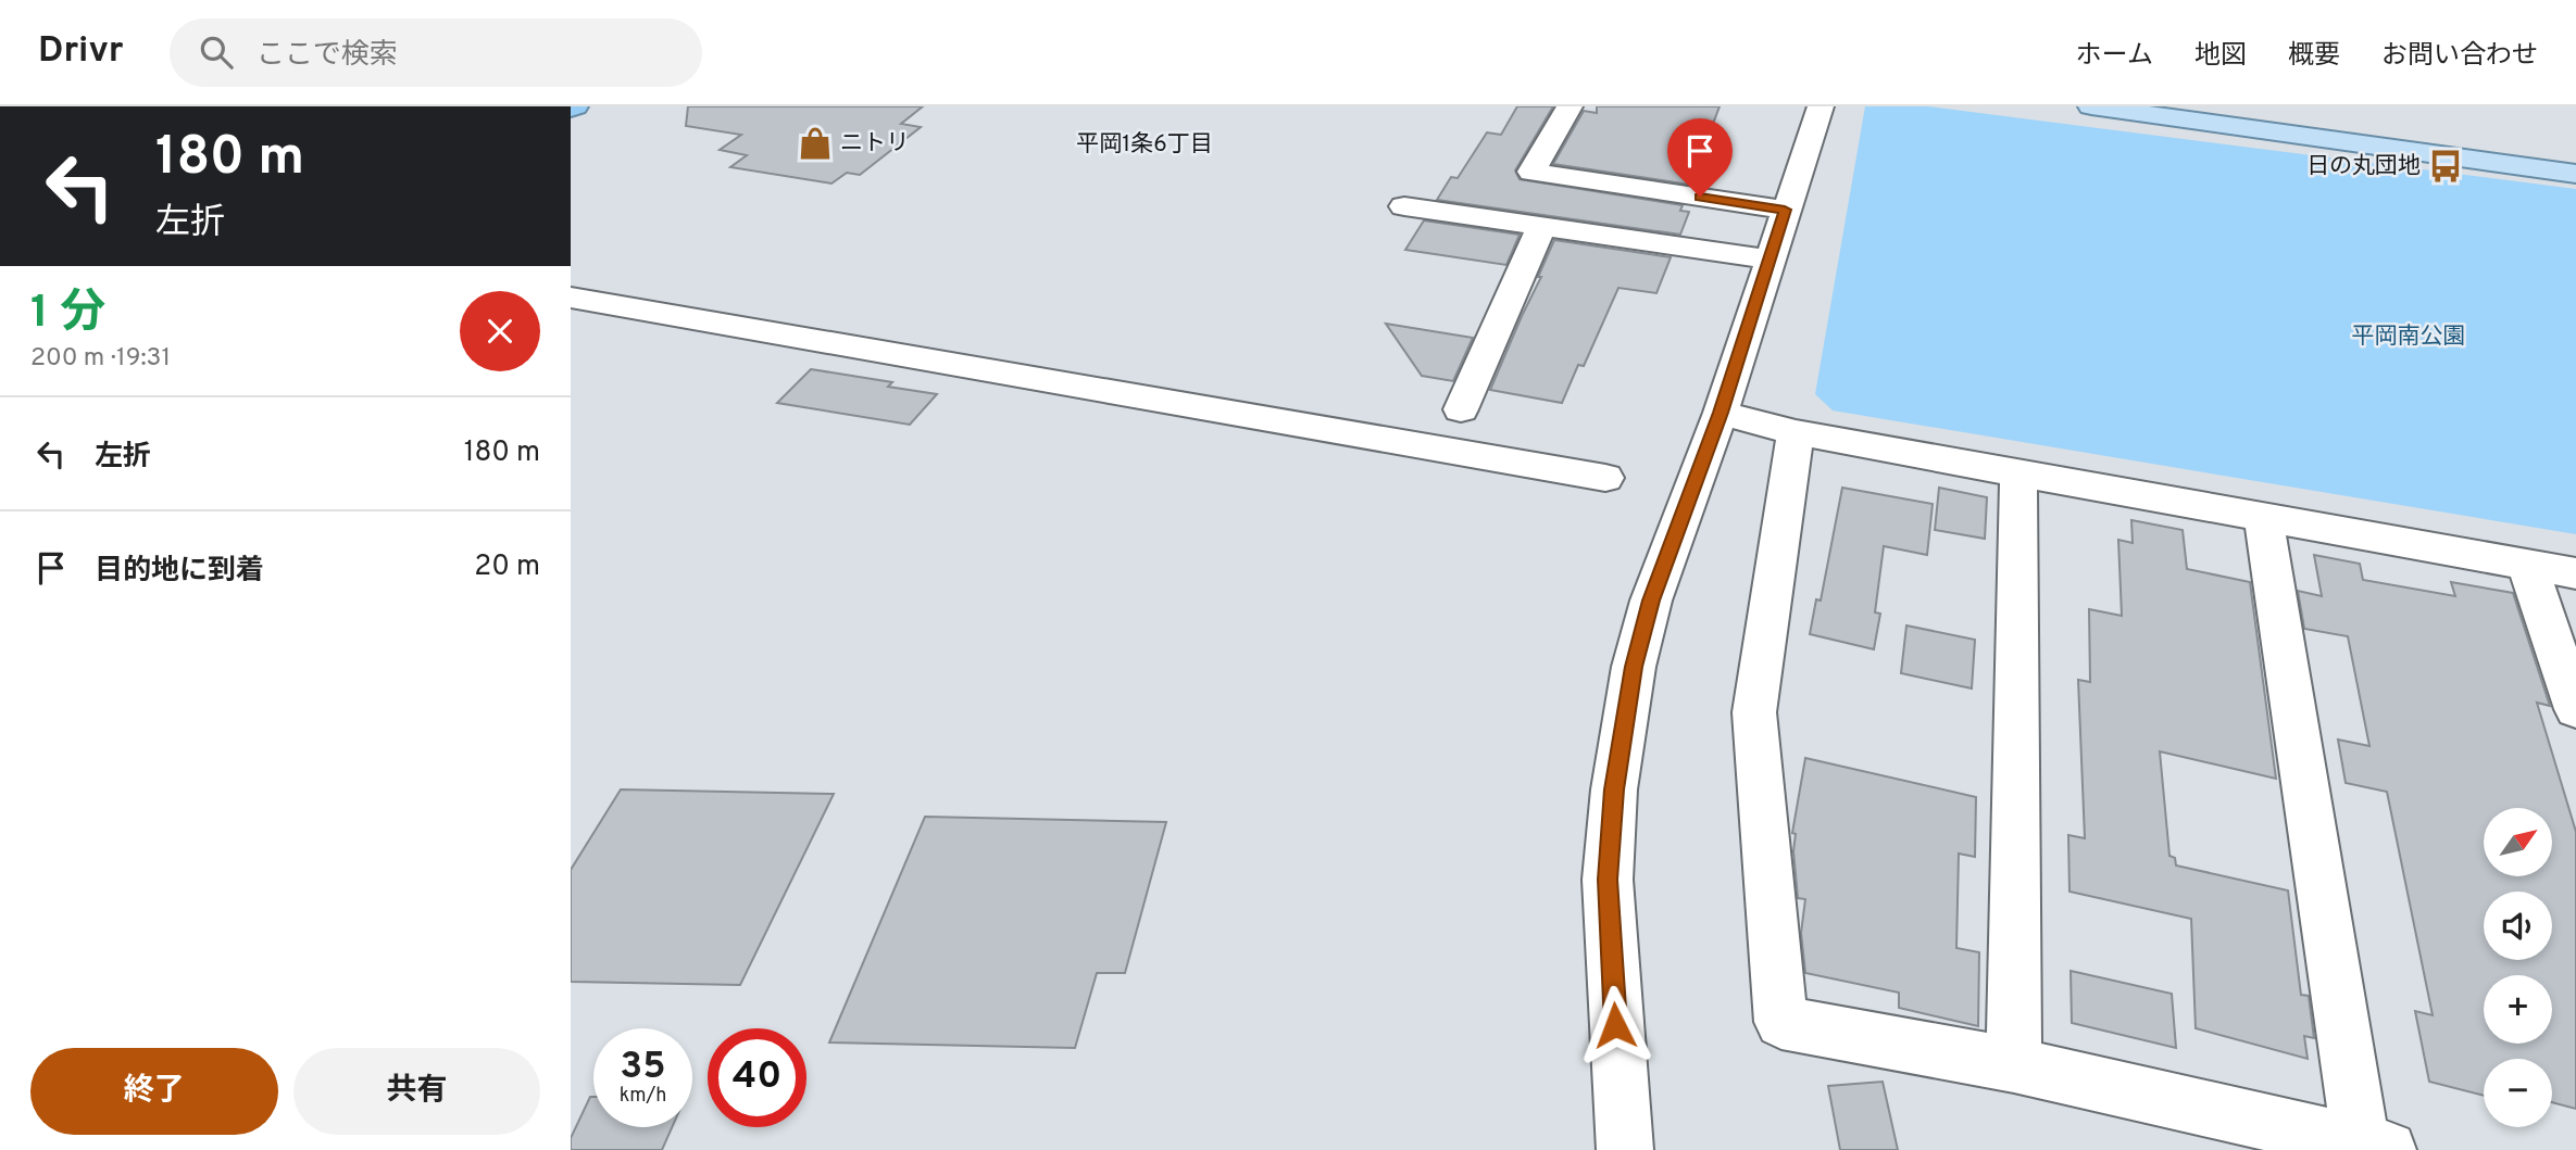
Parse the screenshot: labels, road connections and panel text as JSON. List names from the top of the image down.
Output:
{
  "districts": ["平岡1条6丁目"],
  "parks": ["平岡南公園"],
  "places": {
    "shop": ["ニトリ"],
    "bus stop": ["日の丸団地"]
  },
  "north": "top right",
  "page": {
    "header": "Drivr",
    "search": "ここで検索",
    "nav": [
      "ホーム",
      "地図",
      "概要",
      "お問い合わせ"
    ],
    "turn": ["180 m", "左折"],
    "heading": ["1 分", "200 m · 19:31"],
    "list": [
      {
        "name": "左折",
        "value": "180 m"
      },
      {
        "name": "目的地に到着",
        "value": "20 m"
      }
    ],
    "map_buttons": ["+", "−"],
    "speed": "35 km/h",
    "limit": "40",
    "buttons": ["終了", "共有"]
  }
}
